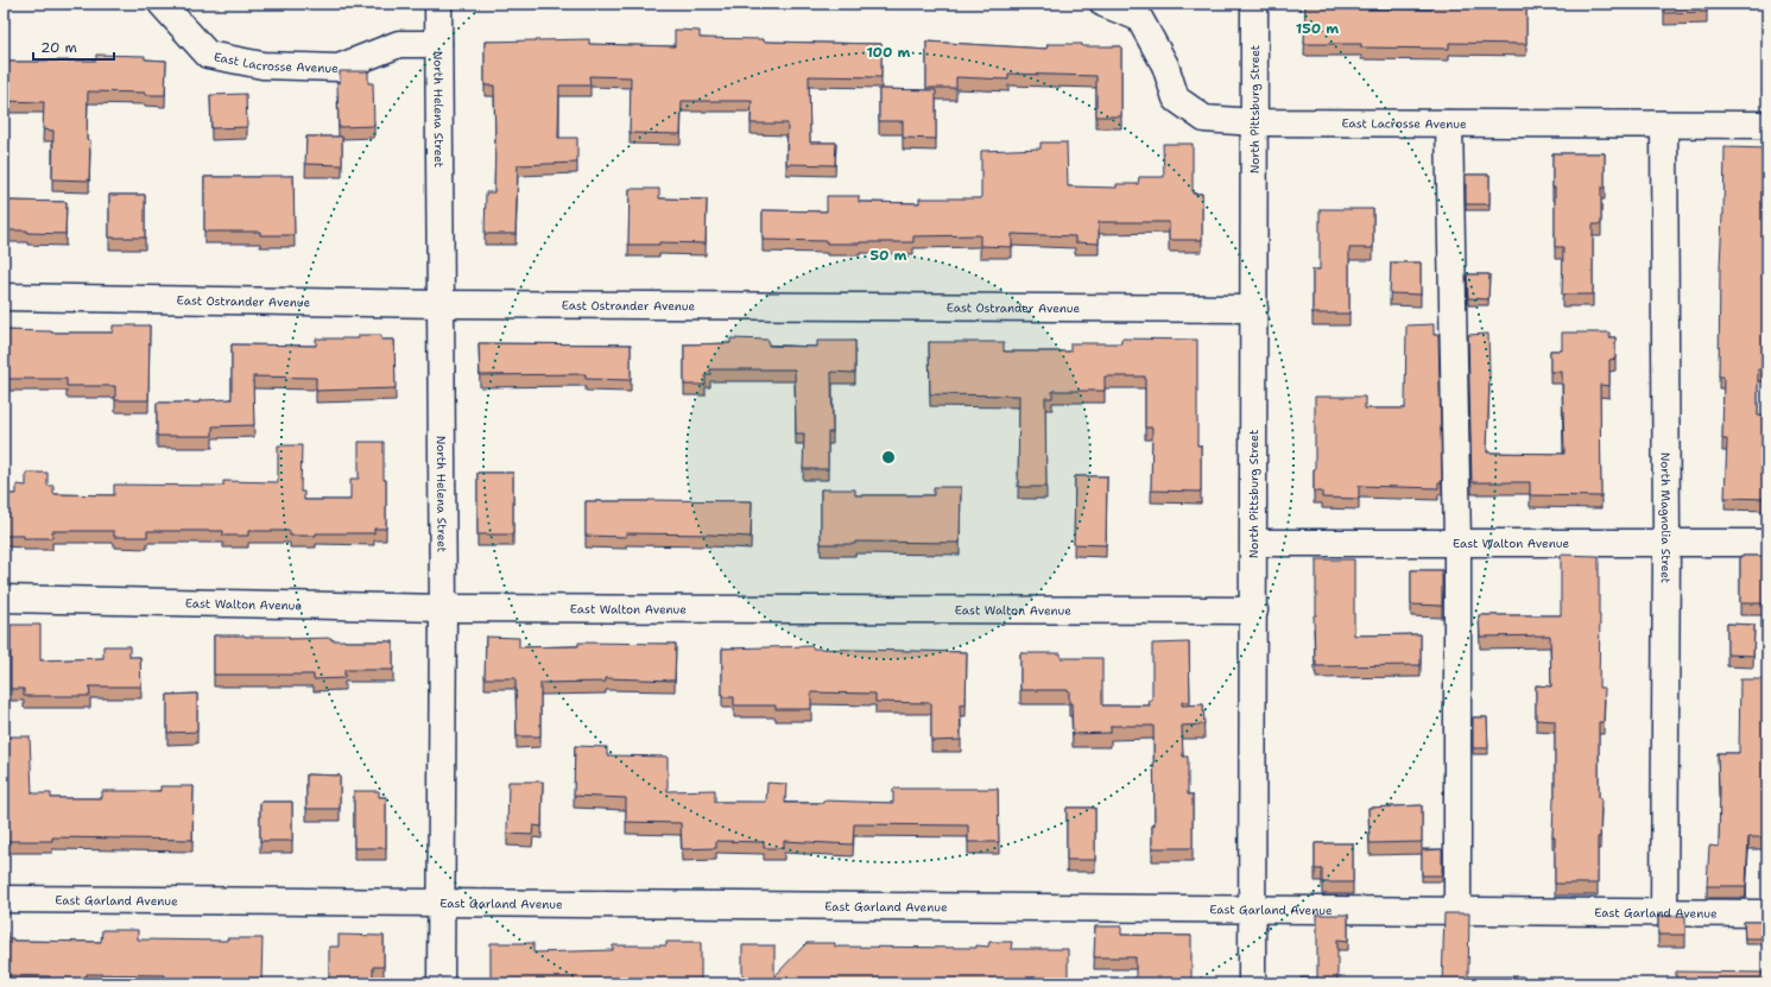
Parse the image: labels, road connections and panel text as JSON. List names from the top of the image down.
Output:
{
  "streets": {
    "street": [
      "East Lacrosse Avenue",
      "North Helena Street",
      "North Pittsburg Street",
      "East Ostrander Avenue",
      "North Magnolia Street",
      "East Walton Avenue",
      "East Garland Avenue"
    ]
  },
  "crossings": [
    ["East Lacrosse Avenue", "North Helena Street"],
    ["East Lacrosse Avenue", "North Pittsburg Street"],
    ["East Lacrosse Avenue", "North Magnolia Street"],
    ["North Helena Street", "East Ostrander Avenue"],
    ["North Helena Street", "East Walton Avenue"],
    ["North Helena Street", "East Garland Avenue"],
    ["North Pittsburg Street", "East Ostrander Avenue"],
    ["North Pittsburg Street", "East Walton Avenue"],
    ["North Pittsburg Street", "East Garland Avenue"],
    ["North Magnolia Street", "East Walton Avenue"],
    ["North Magnolia Street", "East Garland Avenue"]
  ],
  "scale_bar": "20 m",
  "rings": ["150 m", "100 m", "50 m"]
}
